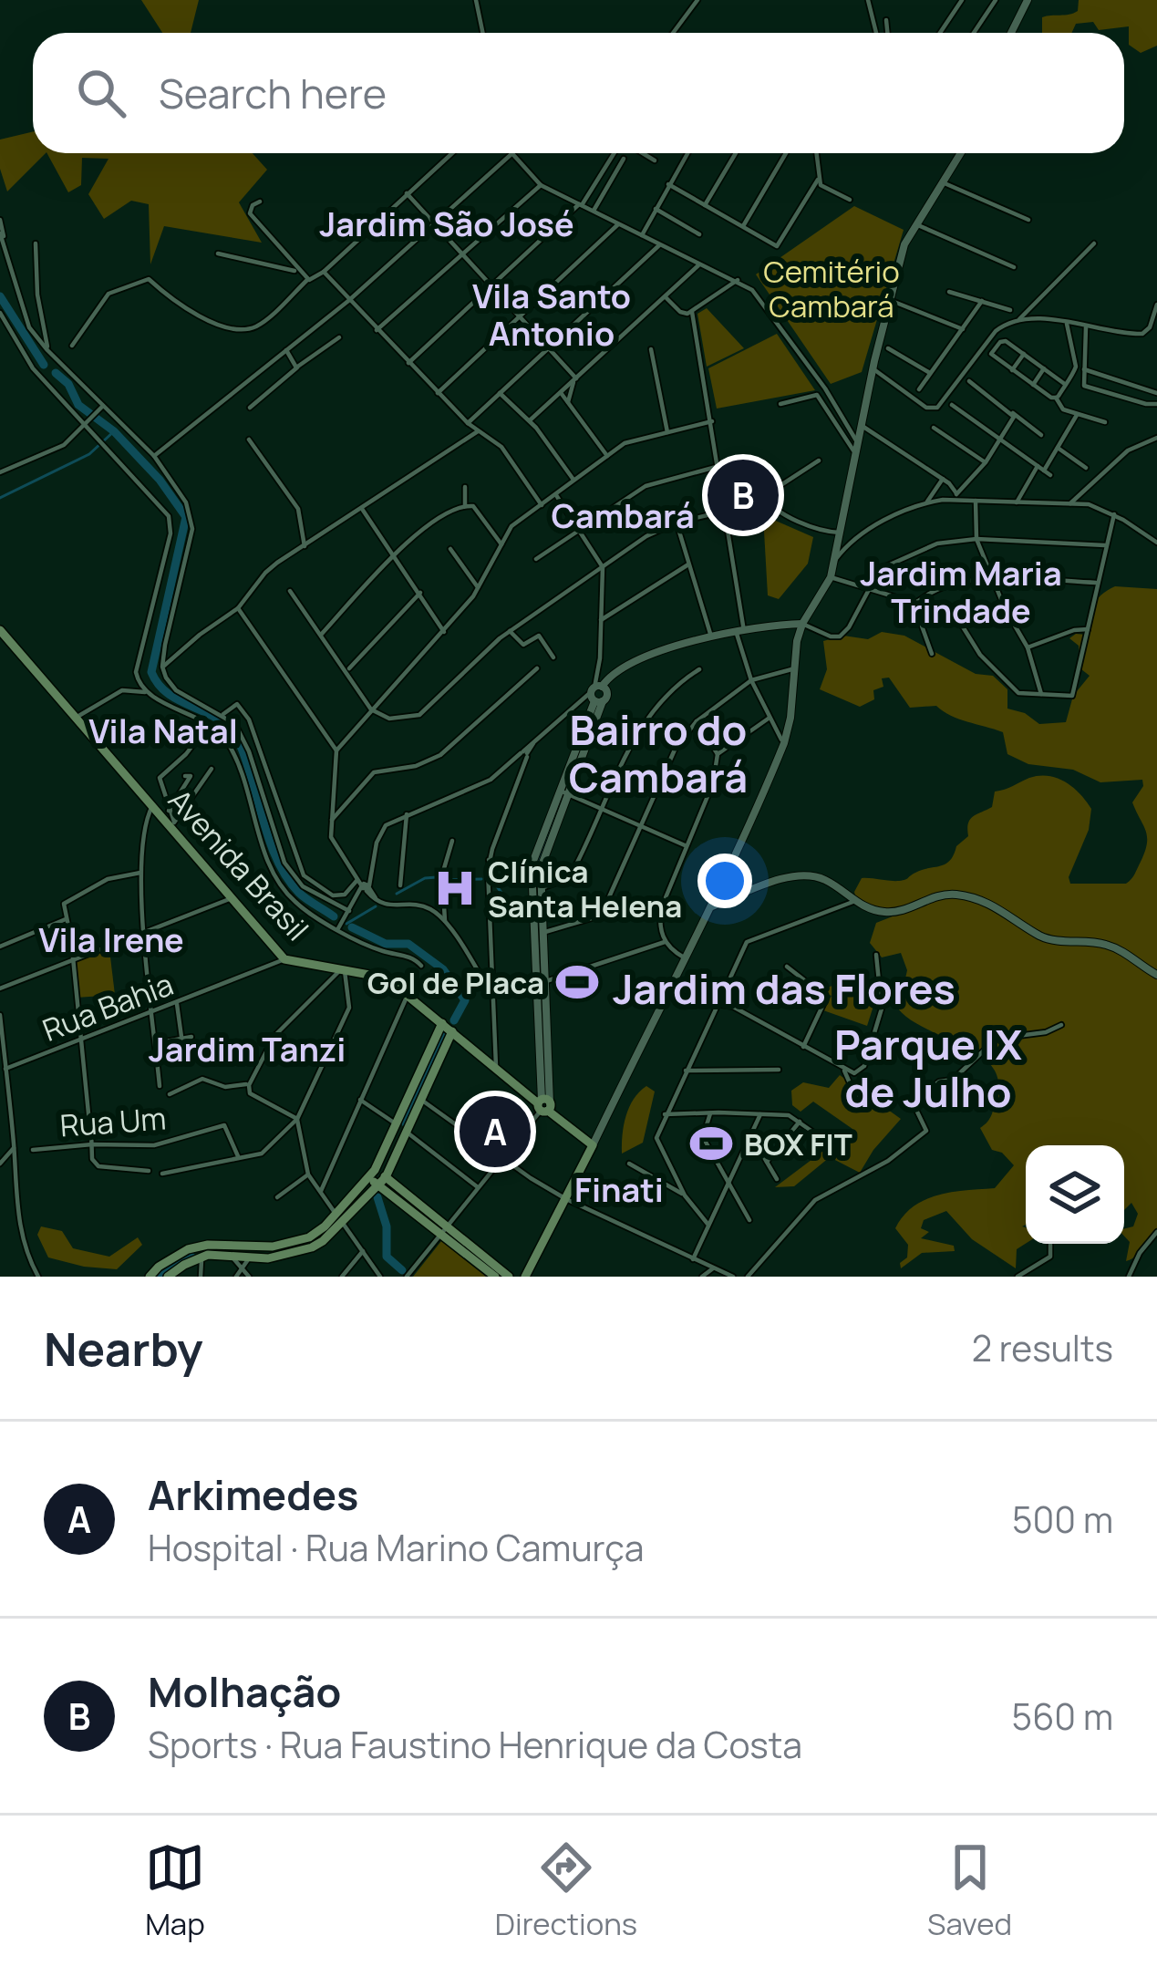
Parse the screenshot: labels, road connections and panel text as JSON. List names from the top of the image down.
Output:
{
  "streets": {
    "main road": ["Avenida Brasil"],
    "street": ["Rua Bahia", "Rua Um"]
  },
  "crossings": [
    ["Avenida Brasil", "Rua Bahia"]
  ],
  "districts": [
    "Jardim São José",
    "Vila Santo Antonio",
    "Cambará",
    "Jardim Maria Trindade",
    "Bairro do Cambará",
    "Vila Natal",
    "Vila Irene",
    "Jardim das Flores",
    "Parque IX de Julho",
    "Jardim Tanzi",
    "Finati"
  ],
  "parks": ["Cemitério Cambará"],
  "places": {
    "hospital": ["Clínica Santa Helena"],
    "sports": ["Gol de Placa", "BOX FIT"]
  },
  "page": {
    "search": "Search here",
    "pins": ["B", "A"],
    "heading": ["Nearby", "2 results"],
    "list": [
      {
        "mark": "A",
        "name": "Arkimedes",
        "note": "Hospital · Rua Marino Camurça",
        "value": "500 m"
      },
      {
        "mark": "B",
        "name": "Molhação",
        "note": "Sports · Rua Faustino Henrique da Costa",
        "value": "560 m"
      }
    ],
    "nav": ["Map", "Directions", "Saved"]
  }
}
